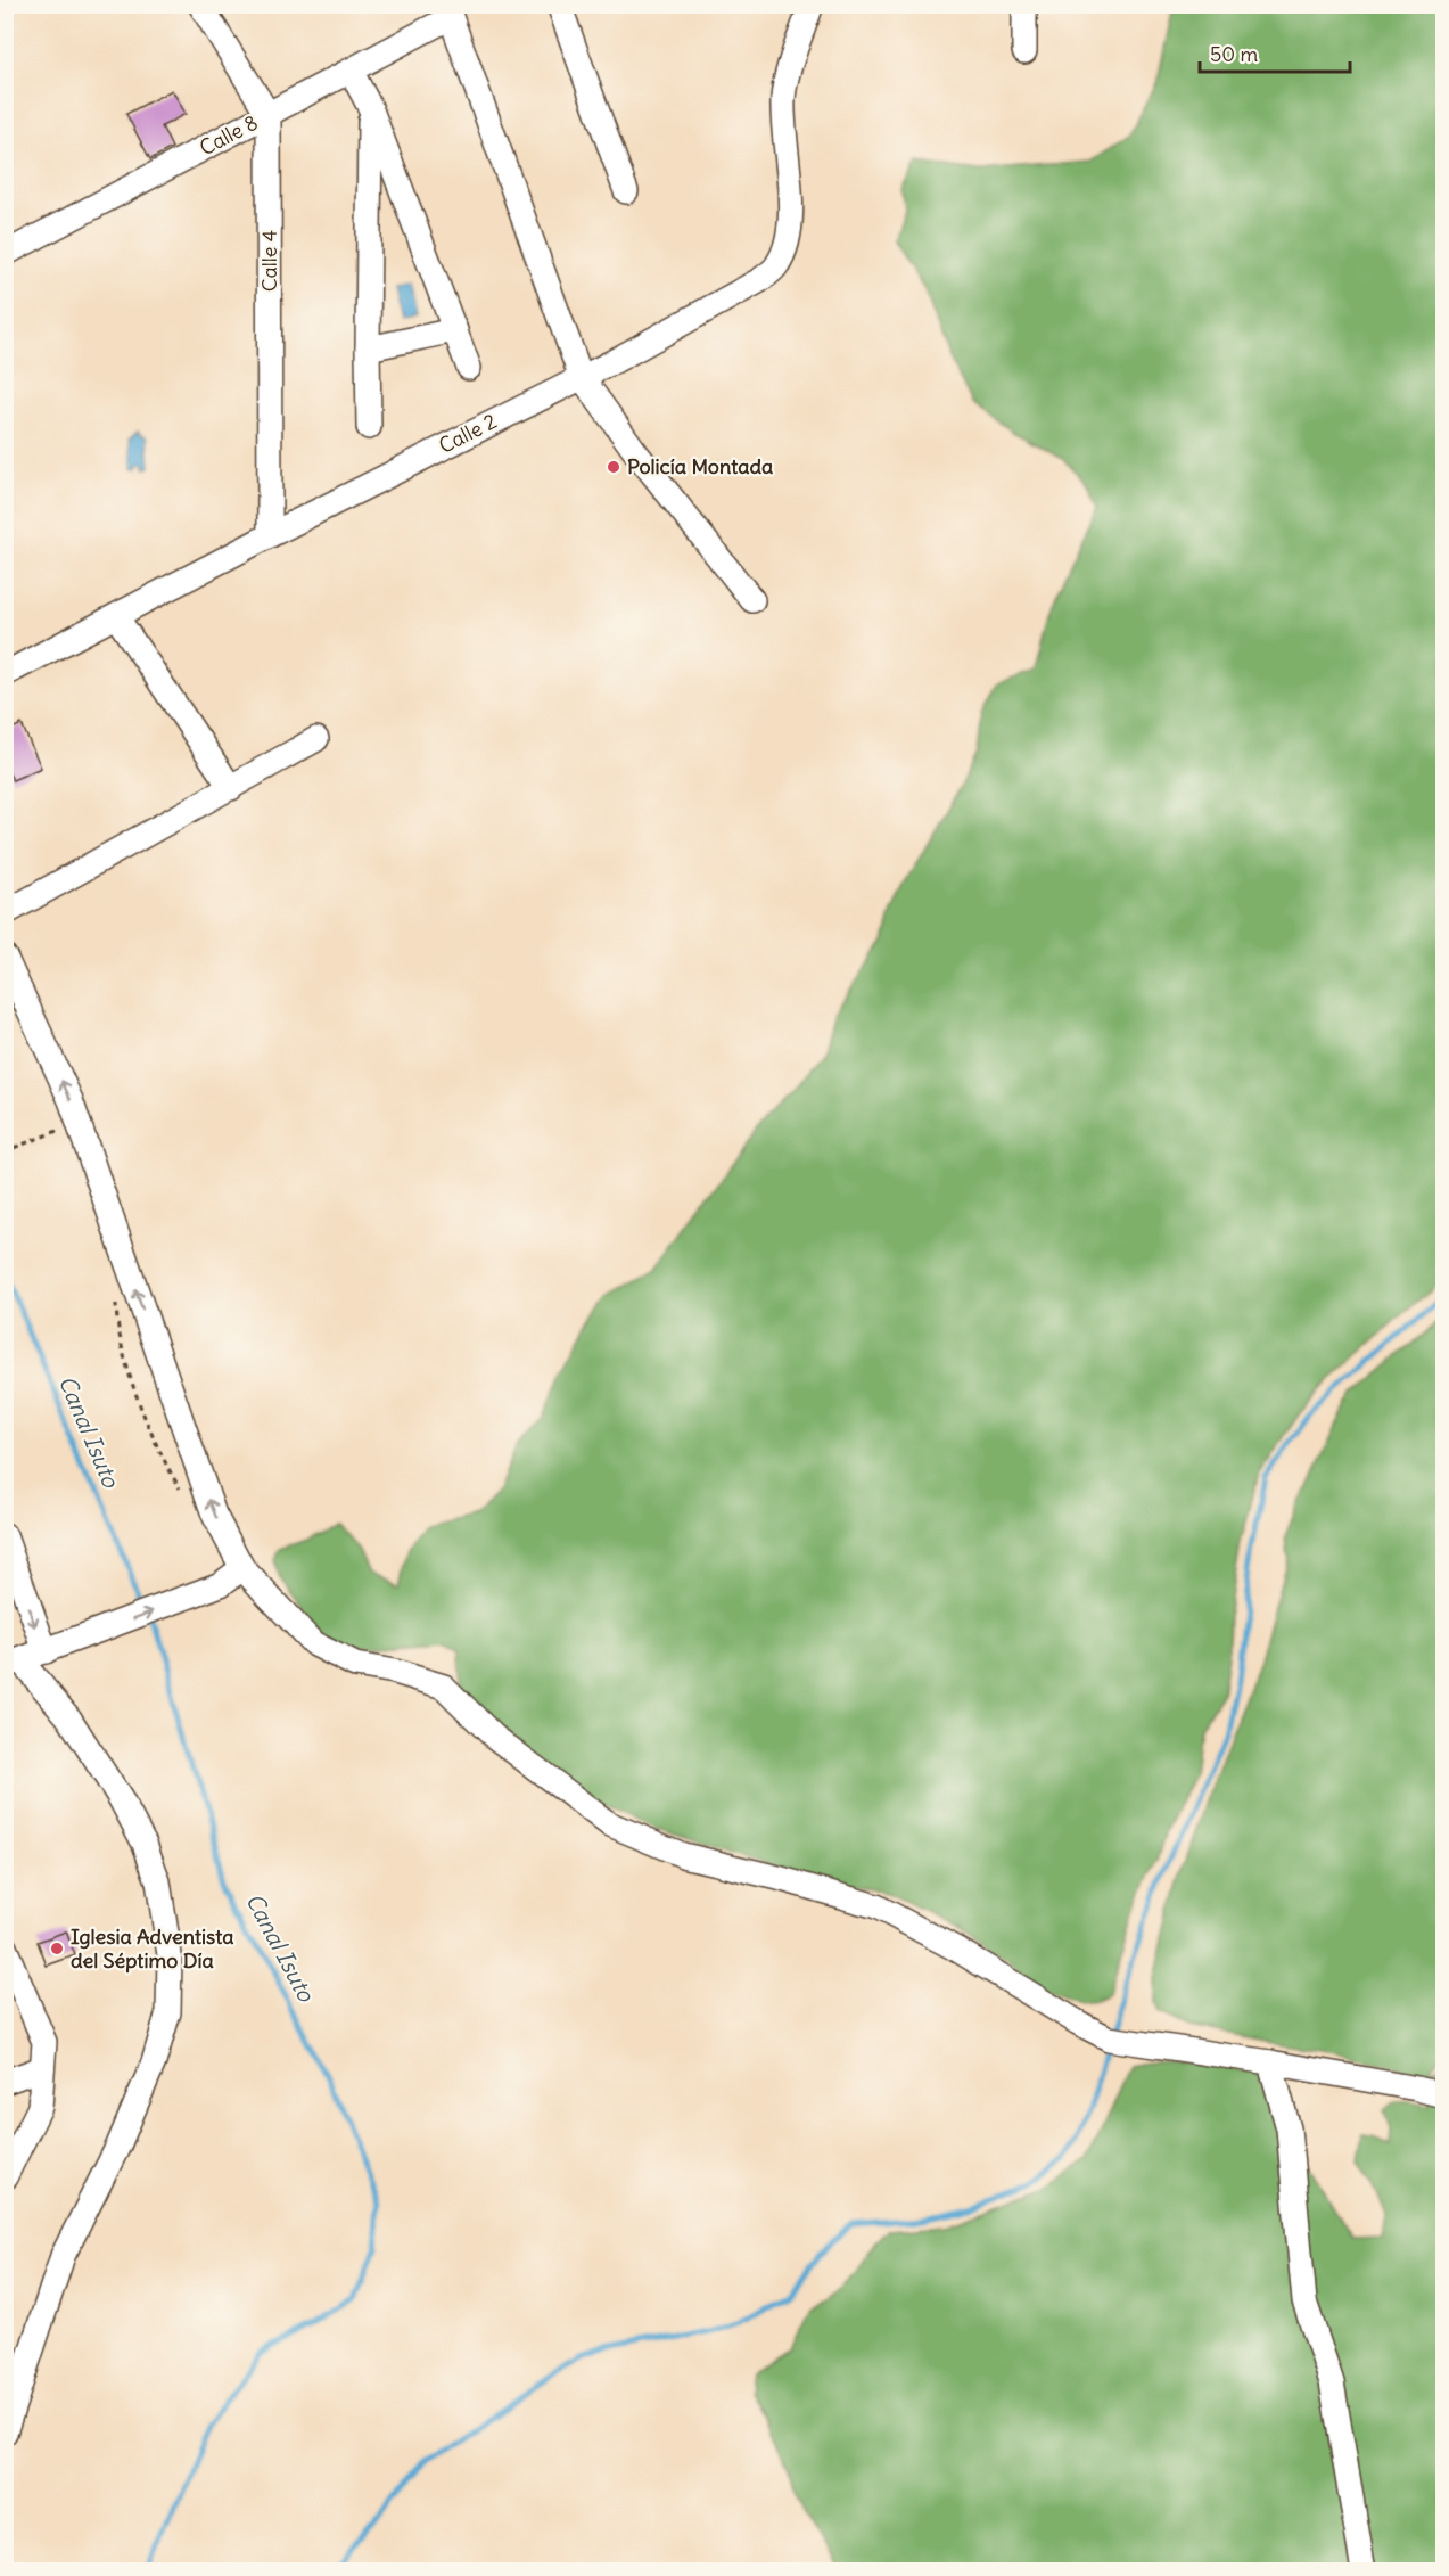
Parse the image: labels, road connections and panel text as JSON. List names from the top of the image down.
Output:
{
  "streets": {
    "street": ["Calle 8", "Calle 4", "Calle 2"]
  },
  "crossings": [
    ["Calle 8", "Calle 4"],
    ["Calle 4", "Calle 2"]
  ],
  "water": ["Canal Isuto"],
  "places": ["Policía Montada", "Iglesia Adventista del Séptimo Día"],
  "scale_bar": "50 m"
}
